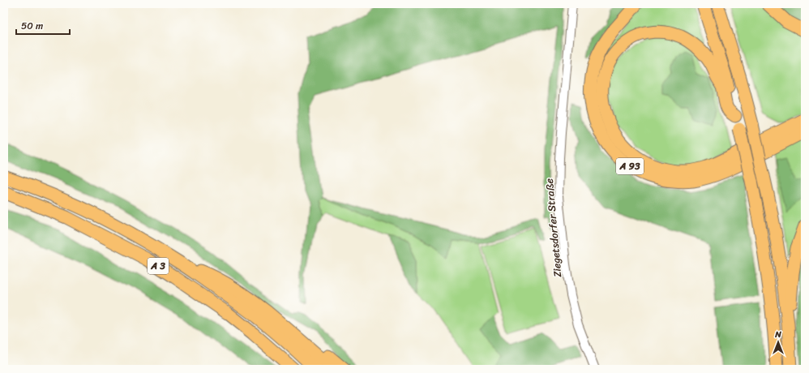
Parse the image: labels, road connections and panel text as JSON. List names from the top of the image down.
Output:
{
  "streets": {
    "highway": ["A 93", "A 3"],
    "street": ["Ziegetsdorfer Straße"]
  },
  "scale_bar": "50 m",
  "north": "top"
}
